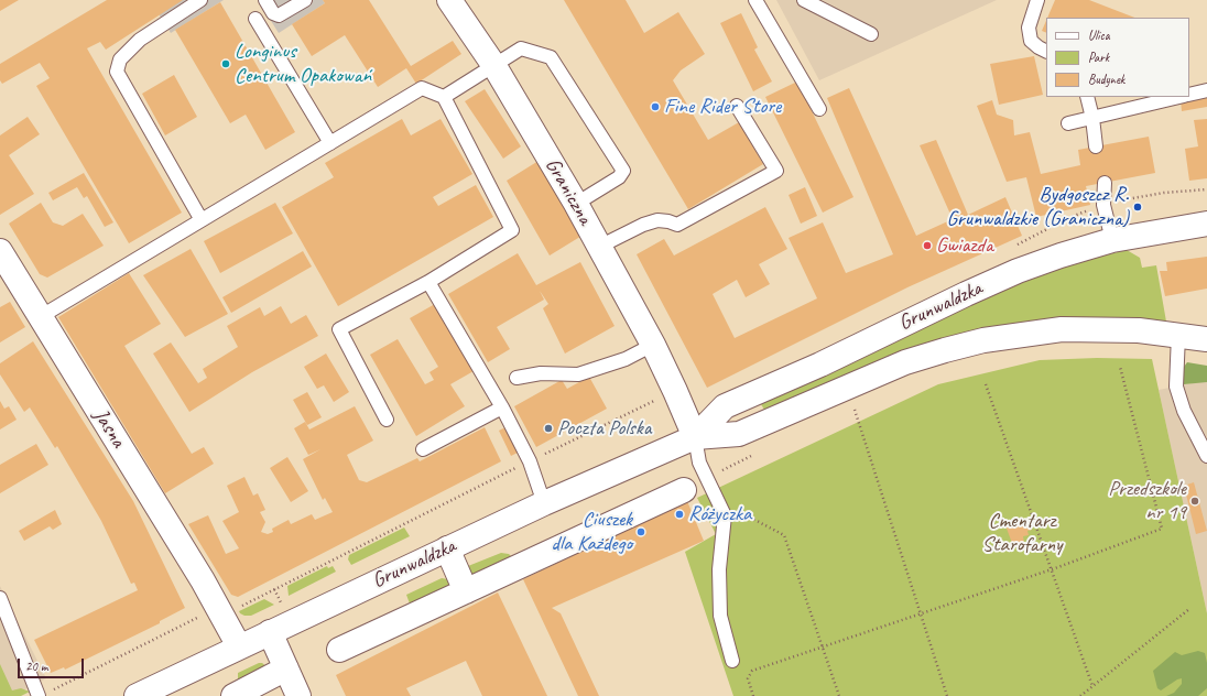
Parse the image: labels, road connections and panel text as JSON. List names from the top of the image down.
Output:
{
  "streets": {
    "main road": ["Graniczna", "Grunwaldzka", "Jasna"]
  },
  "crossings": [
    ["Graniczna", "Grunwaldzka"],
    ["Grunwaldzka", "Jasna"]
  ],
  "parks": ["Cmentarz Starofarny"],
  "places": [
    "Longinus Centrum Opakowań",
    "Fine Rider Store",
    "Bydgoszcz R. Grunwaldzkie (Graniczna)",
    "Gwiazda",
    "Poczta Polska",
    "Przedszkole nr 19",
    "Różyczka",
    "Ciuszek dla Każdego"
  ],
  "legend": ["Ulica", "Park", "Budynek"],
  "scale_bar": "20 m"
}
